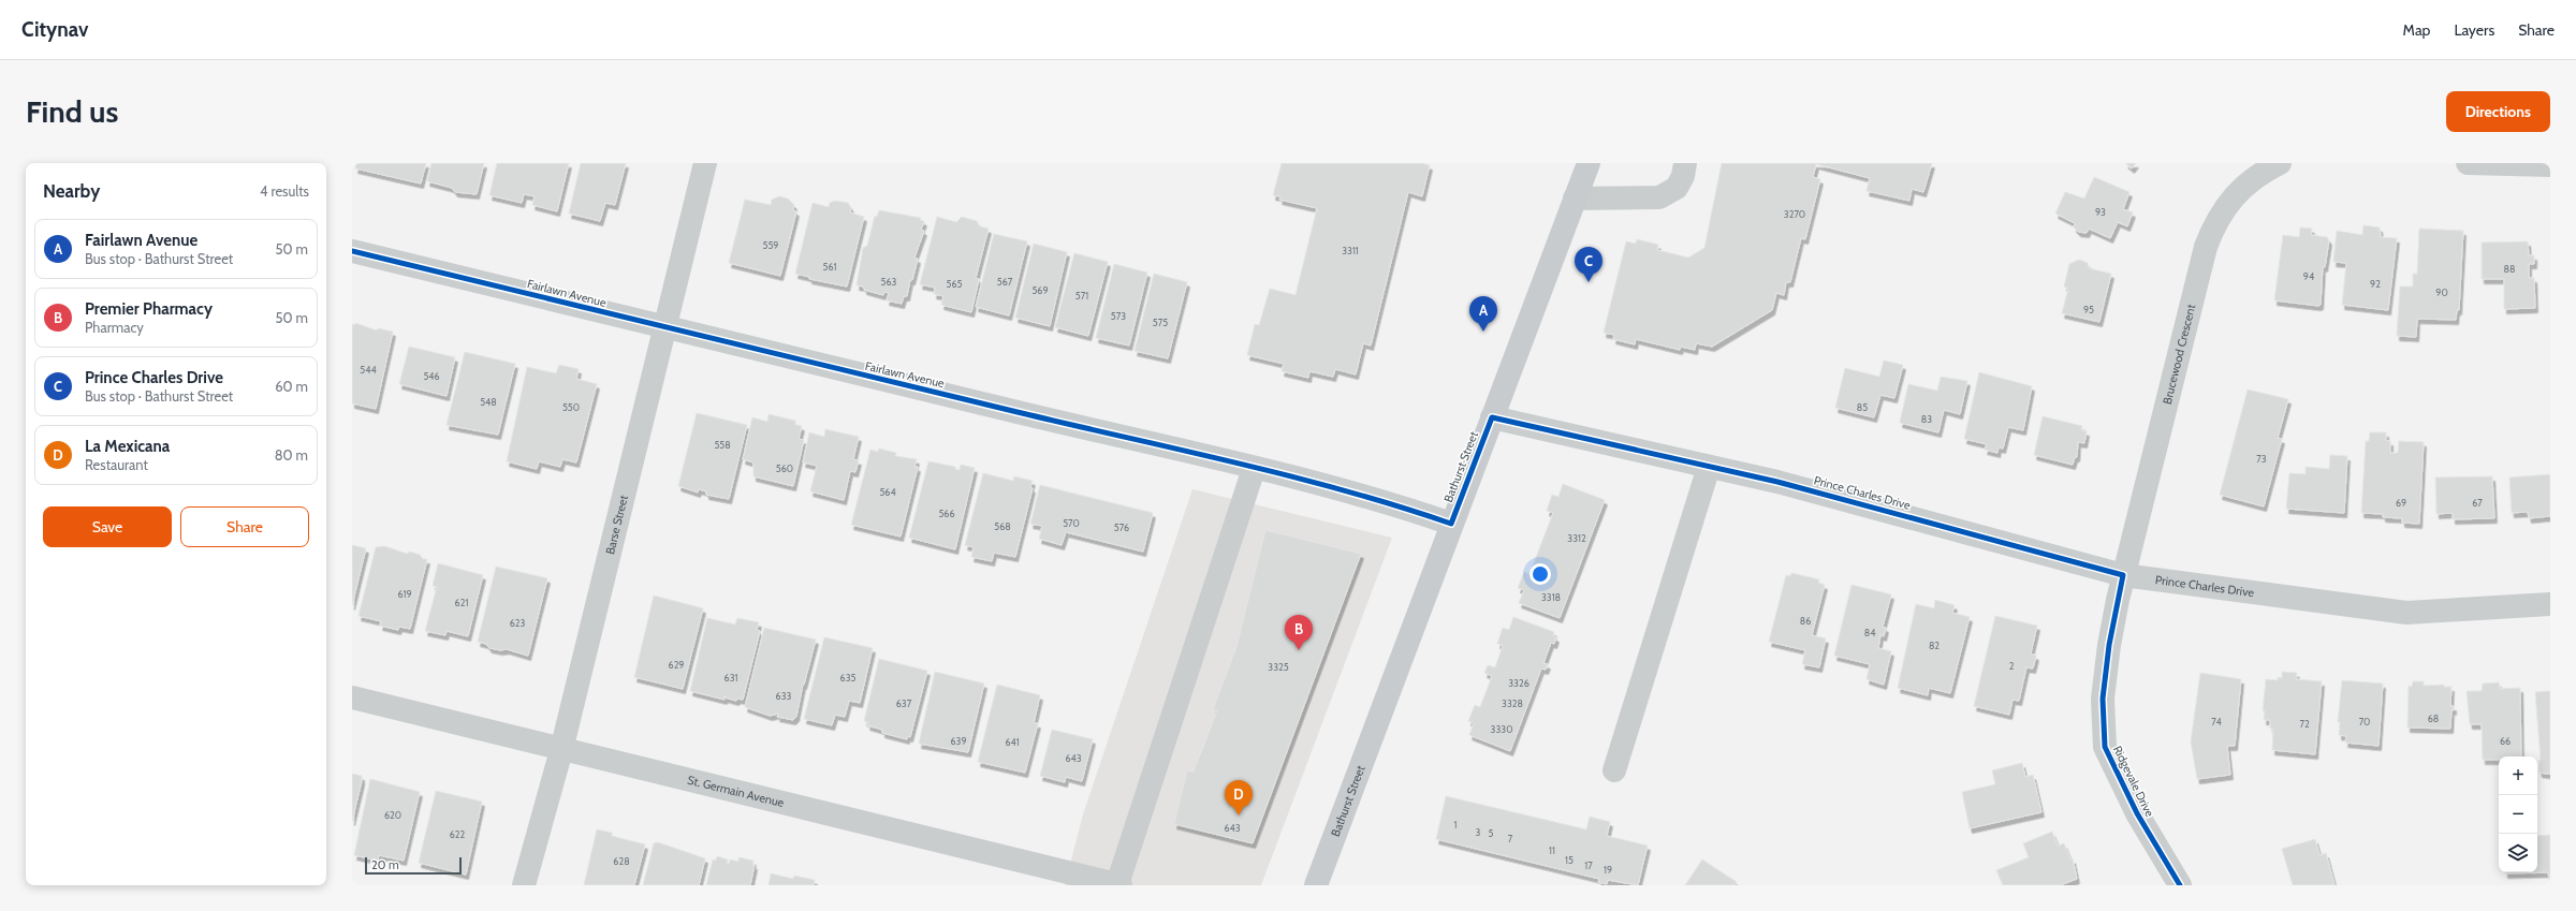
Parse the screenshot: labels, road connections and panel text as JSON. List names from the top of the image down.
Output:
{
  "streets": {
    "main road": ["Bathurst Street"],
    "street": [
      "Fairlawn Avenue",
      "Brucewood Crescent",
      "Prince Charles Drive",
      "Barse Street",
      "Ridgevale Drive",
      "St. Germain Avenue"
    ]
  },
  "crossings": [
    ["Fairlawn Avenue", "Bathurst Street"],
    ["Fairlawn Avenue", "Barse Street"],
    ["Brucewood Crescent", "Prince Charles Drive"],
    ["Brucewood Crescent", "Ridgevale Drive"],
    ["Bathurst Street", "Prince Charles Drive"],
    ["Prince Charles Drive", "Ridgevale Drive"],
    ["Barse Street", "St. Germain Avenue"]
  ],
  "house_numbers": [
    "93",
    "3270",
    "559",
    "3311",
    "561",
    "88",
    "94",
    "563",
    "567",
    "565",
    "92",
    "569",
    "90",
    "571",
    "95",
    "573",
    "575",
    "544",
    "546",
    "548",
    "550",
    "85",
    "83",
    "558",
    "73",
    "560",
    "564",
    "69",
    "67",
    "566",
    "570",
    "568",
    "576",
    "3312",
    "619",
    "3318",
    "621",
    "86",
    "623",
    "84",
    "82",
    "629",
    "2",
    "3325",
    "631",
    "635",
    "3326",
    "633",
    "637",
    "3328",
    "68",
    "74",
    "70",
    "72",
    "3330",
    "639",
    "66",
    "641",
    "643",
    "620",
    "1",
    "643",
    "3",
    "5",
    "622",
    "7",
    "11",
    "15",
    "628",
    "17",
    "19"
  ],
  "scale_bar": "20 m",
  "page": {
    "header": "Citynav",
    "nav": ["Map", "Layers", "Share"],
    "buttons": [
      "Directions",
      ["Save", "Share"]
    ],
    "title": "Find us",
    "heading": ["Nearby", "4 results"],
    "list": [
      {
        "mark": "A",
        "name": "Fairlawn Avenue",
        "note": "Bus stop · Bathurst Street",
        "value": "50 m"
      },
      {
        "mark": "B",
        "name": "Premier Pharmacy",
        "note": "Pharmacy",
        "value": "50 m"
      },
      {
        "mark": "C",
        "name": "Prince Charles Drive",
        "note": "Bus stop · Bathurst Street",
        "value": "60 m"
      },
      {
        "mark": "D",
        "name": "La Mexicana",
        "note": "Restaurant",
        "value": "80 m"
      }
    ],
    "pins": [
      "C",
      "A",
      "B",
      "D"
    ],
    "map_buttons": ["+", "−"],
    "scale": "20 m"
  }
}
